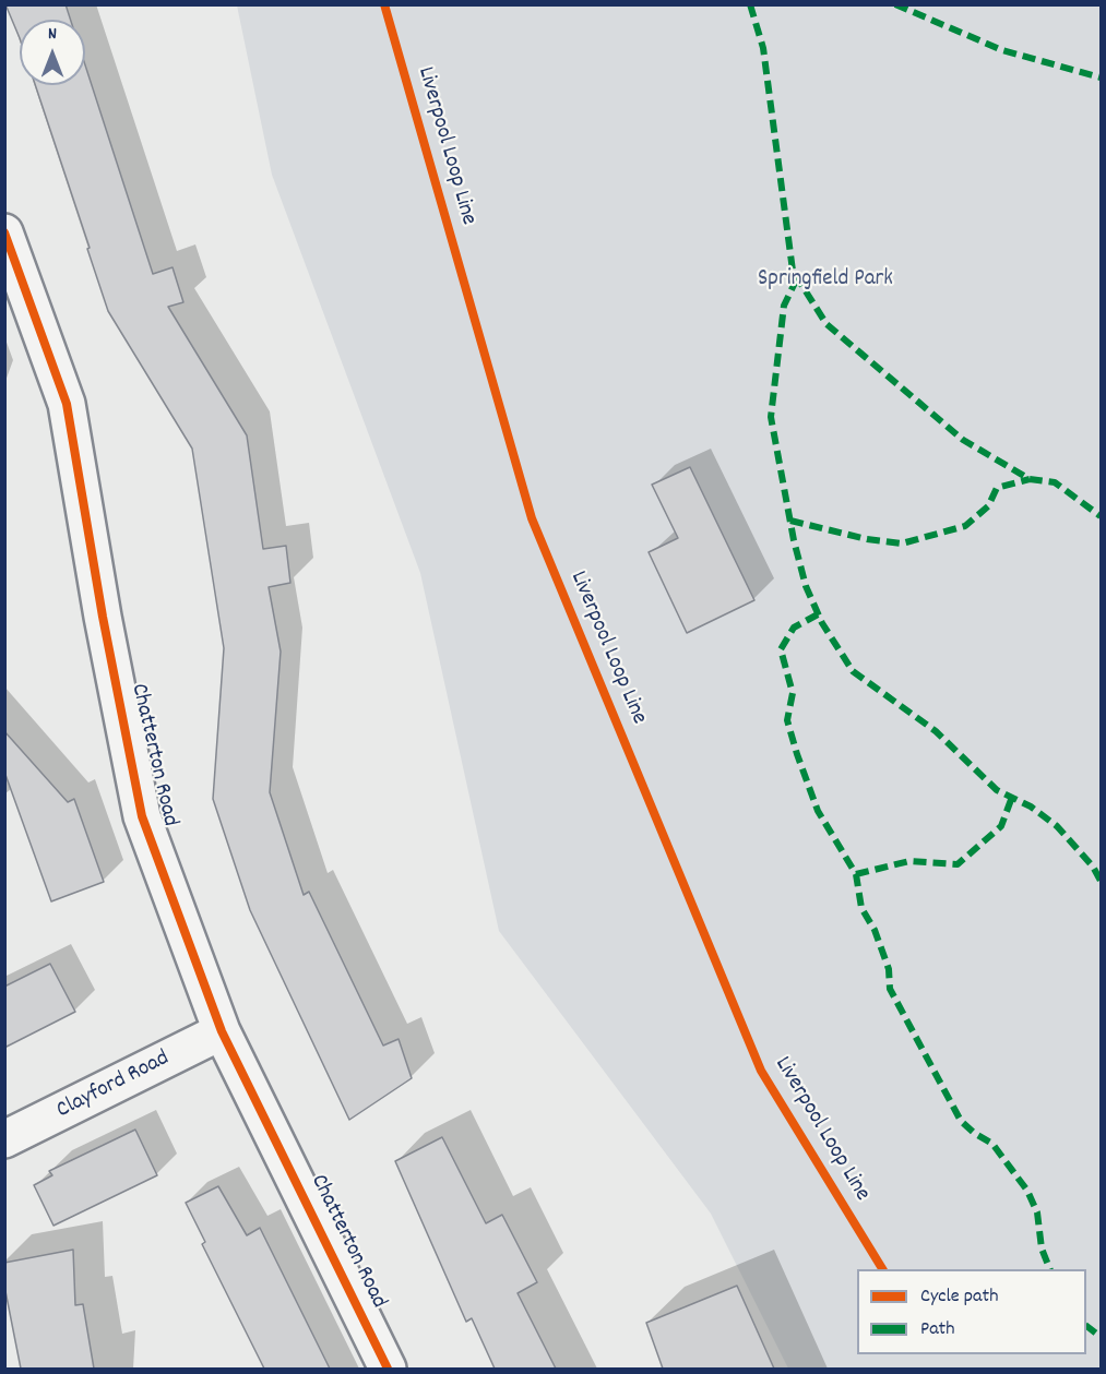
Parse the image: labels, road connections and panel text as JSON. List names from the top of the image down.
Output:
{
  "streets": {
    "street": ["Chatterton Road", "Clayford Road"],
    "cycle path": ["Liverpool Loop Line"]
  },
  "crossings": [
    ["Chatterton Road", "Clayford Road"]
  ],
  "parks": ["Springfield Park"],
  "legend": ["Cycle path", "Path"],
  "north": "top"
}
